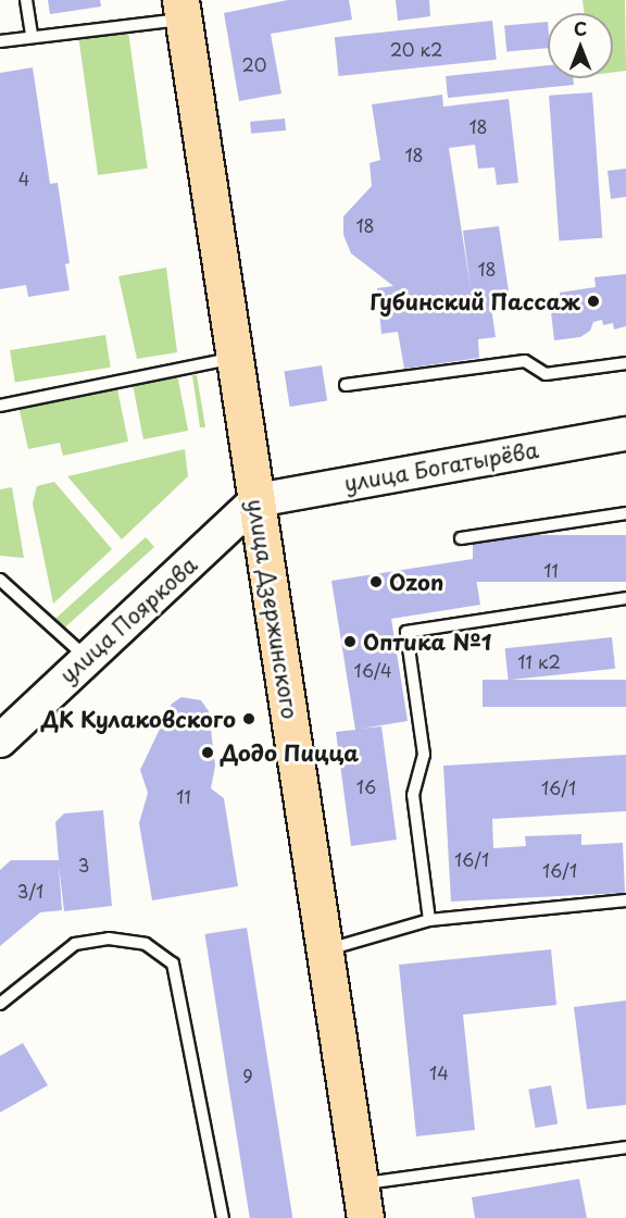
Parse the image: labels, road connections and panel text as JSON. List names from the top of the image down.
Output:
{
  "streets": {
    "main road": ["улица Богатырёва", "улица Дзержинского", "улица Пояркова"]
  },
  "crossings": [
    ["улица Богатырёва", "улица Дзержинского"],
    ["улица Богатырёва", "улица Пояркова"],
    ["улица Дзержинского", "улица Пояркова"]
  ],
  "places": [
    "Губинский Пассаж",
    "Ozon",
    "Оптика №1",
    "ДК Кулаковского",
    "Додо Пицца"
  ],
  "house_numbers": [
    "20 к2",
    "20",
    "18",
    "18",
    "4",
    "18",
    "18",
    "11",
    "11 к2",
    "16/4",
    "16",
    "16/1",
    "11",
    "16/1",
    "3",
    "16/1",
    "3/1",
    "14",
    "9"
  ],
  "north": "top"
}
